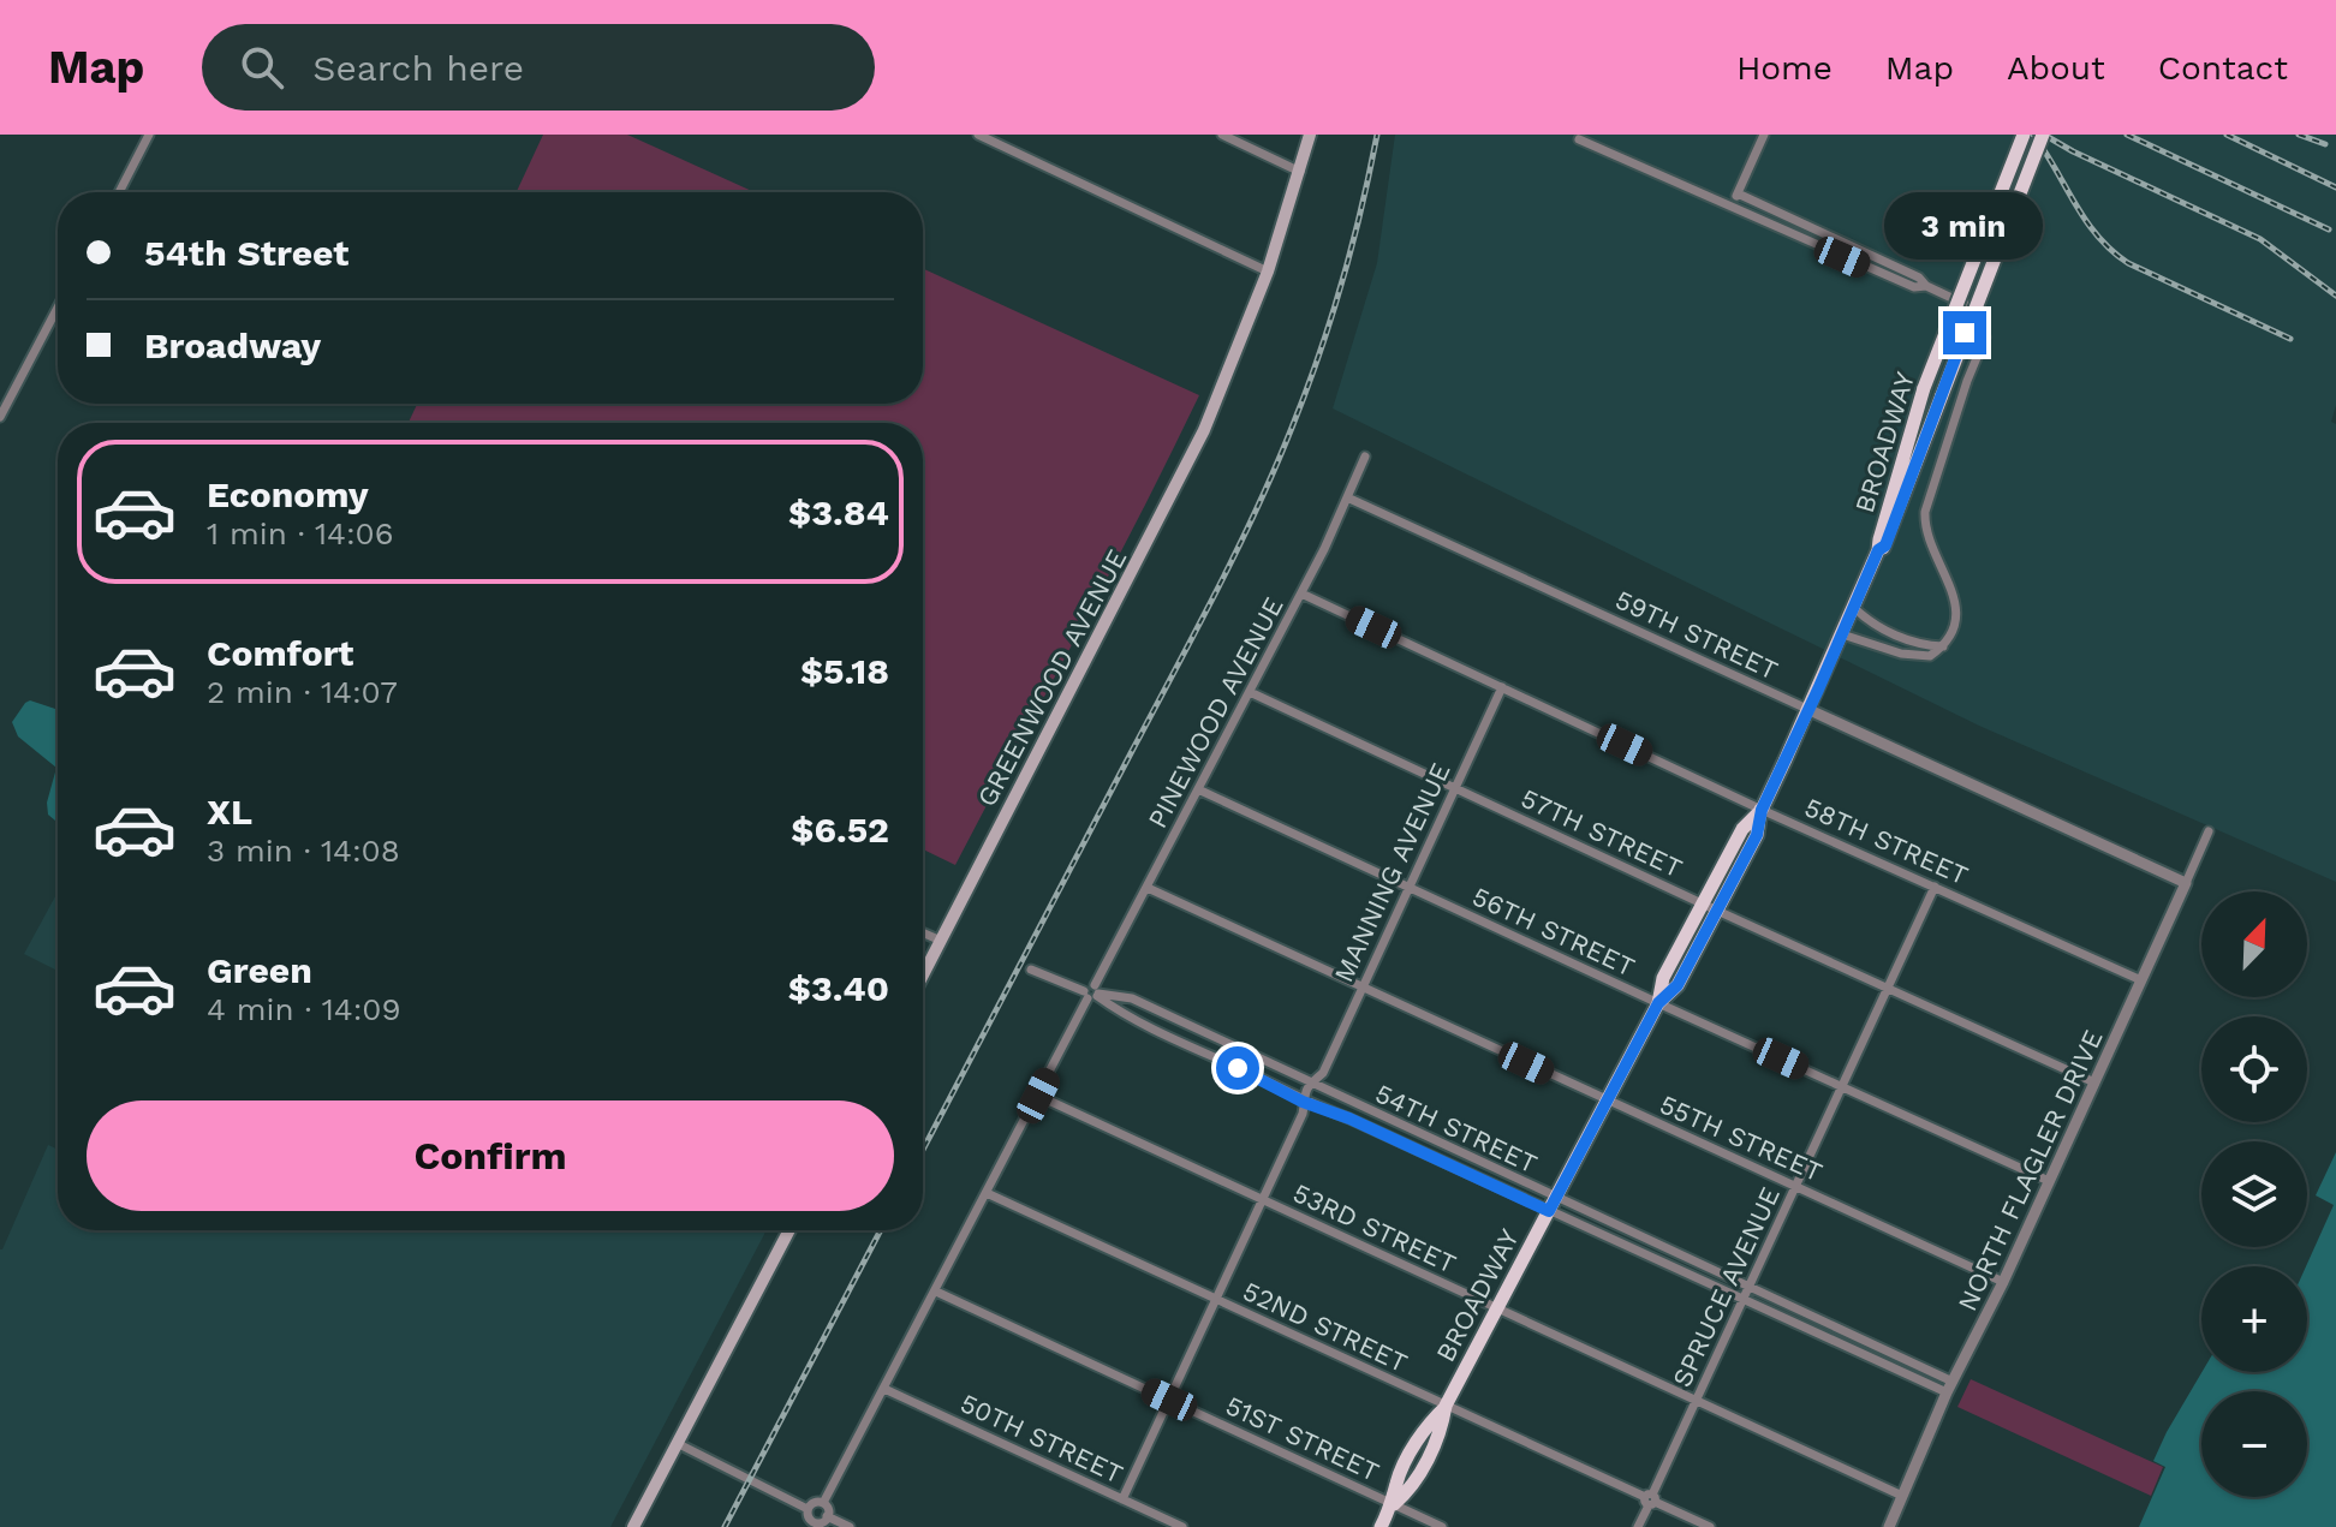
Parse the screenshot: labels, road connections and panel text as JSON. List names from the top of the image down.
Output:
{
  "streets": {
    "main road": ["BROADWAY", "GREENWOOD AVENUE"],
    "street": [
      "59TH STREET",
      "PINEWOOD AVENUE",
      "57TH STREET",
      "58TH STREET",
      "MANNING AVENUE",
      "56TH STREET",
      "54TH STREET",
      "55TH STREET",
      "NORTH FLAGLER DRIVE",
      "53RD STREET",
      "SPRUCE AVENUE",
      "52ND STREET",
      "50TH STREET",
      "51ST STREET"
    ]
  },
  "crossings": [
    ["BROADWAY", "59TH STREET"],
    ["BROADWAY", "57TH STREET"],
    ["BROADWAY", "58TH STREET"],
    ["BROADWAY", "56TH STREET"],
    ["BROADWAY", "54TH STREET"],
    ["BROADWAY", "55TH STREET"],
    ["BROADWAY", "53RD STREET"],
    ["BROADWAY", "52ND STREET"],
    ["BROADWAY", "51ST STREET"],
    ["59TH STREET", "PINEWOOD AVENUE"],
    ["59TH STREET", "NORTH FLAGLER DRIVE"],
    ["PINEWOOD AVENUE", "57TH STREET"],
    ["PINEWOOD AVENUE", "58TH STREET"],
    ["PINEWOOD AVENUE", "56TH STREET"],
    ["PINEWOOD AVENUE", "54TH STREET"],
    ["PINEWOOD AVENUE", "55TH STREET"],
    ["PINEWOOD AVENUE", "53RD STREET"],
    ["PINEWOOD AVENUE", "52ND STREET"],
    ["PINEWOOD AVENUE", "50TH STREET"],
    ["PINEWOOD AVENUE", "51ST STREET"],
    ["57TH STREET", "MANNING AVENUE"],
    ["57TH STREET", "NORTH FLAGLER DRIVE"],
    ["57TH STREET", "SPRUCE AVENUE"],
    ["58TH STREET", "MANNING AVENUE"],
    ["58TH STREET", "NORTH FLAGLER DRIVE"],
    ["58TH STREET", "SPRUCE AVENUE"],
    ["MANNING AVENUE", "56TH STREET"],
    ["MANNING AVENUE", "54TH STREET"],
    ["MANNING AVENUE", "55TH STREET"],
    ["MANNING AVENUE", "53RD STREET"],
    ["MANNING AVENUE", "52ND STREET"],
    ["MANNING AVENUE", "50TH STREET"],
    ["MANNING AVENUE", "51ST STREET"],
    ["56TH STREET", "NORTH FLAGLER DRIVE"],
    ["56TH STREET", "SPRUCE AVENUE"],
    ["54TH STREET", "NORTH FLAGLER DRIVE"],
    ["54TH STREET", "SPRUCE AVENUE"],
    ["55TH STREET", "NORTH FLAGLER DRIVE"],
    ["55TH STREET", "SPRUCE AVENUE"],
    ["NORTH FLAGLER DRIVE", "53RD STREET"],
    ["53RD STREET", "SPRUCE AVENUE"],
    ["SPRUCE AVENUE", "52ND STREET"]
  ],
  "north": "top right",
  "page": {
    "header": "Map",
    "search": "Search here",
    "nav": [
      "Home",
      "Map",
      "About",
      "Contact"
    ],
    "bubble": "3 min",
    "banner": ["54th Street", "Broadway"],
    "list": [
      {
        "name": "Economy",
        "note": "1 min · 14:06",
        "value": "$3.84"
      },
      {
        "name": "Comfort",
        "note": "2 min · 14:07",
        "value": "$5.18"
      },
      {
        "name": "XL",
        "note": "3 min · 14:08",
        "value": "$6.52"
      },
      {
        "name": "Green",
        "note": "4 min · 14:09",
        "value": "$3.40"
      }
    ],
    "map_buttons": ["+", "−"],
    "buttons": "Confirm"
  }
}
